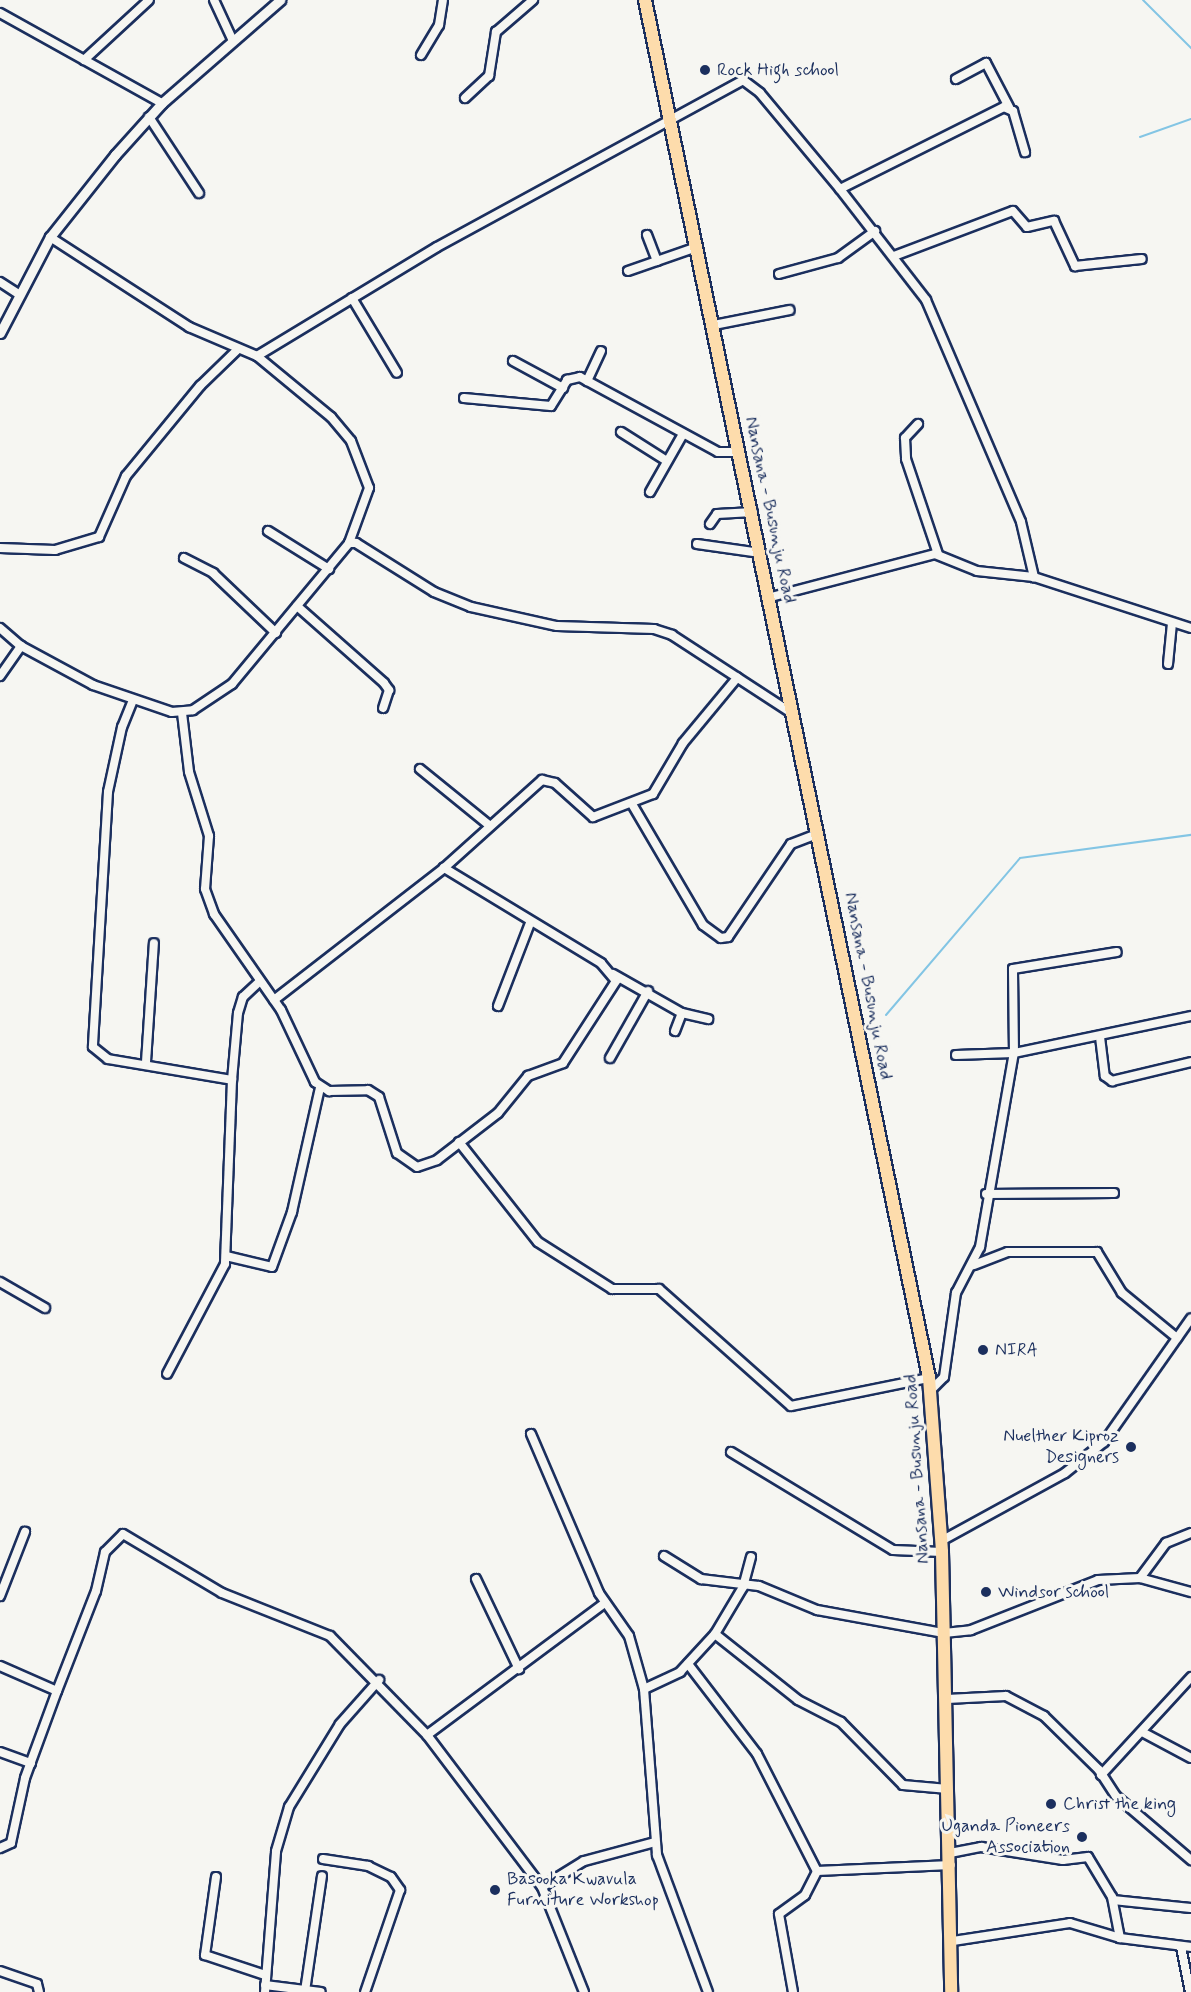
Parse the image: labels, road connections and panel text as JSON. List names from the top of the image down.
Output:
{
  "streets": {
    "main road": ["Nansana - Busunju Road"]
  },
  "places": [
    "Rock High school",
    "NIRA",
    "Nuelther Kiproz Designers",
    "Windsor school",
    "Christ the king",
    "Uganda Pioneers Association",
    "Basooka Kwavula Furniture Workshop"
  ]
}
